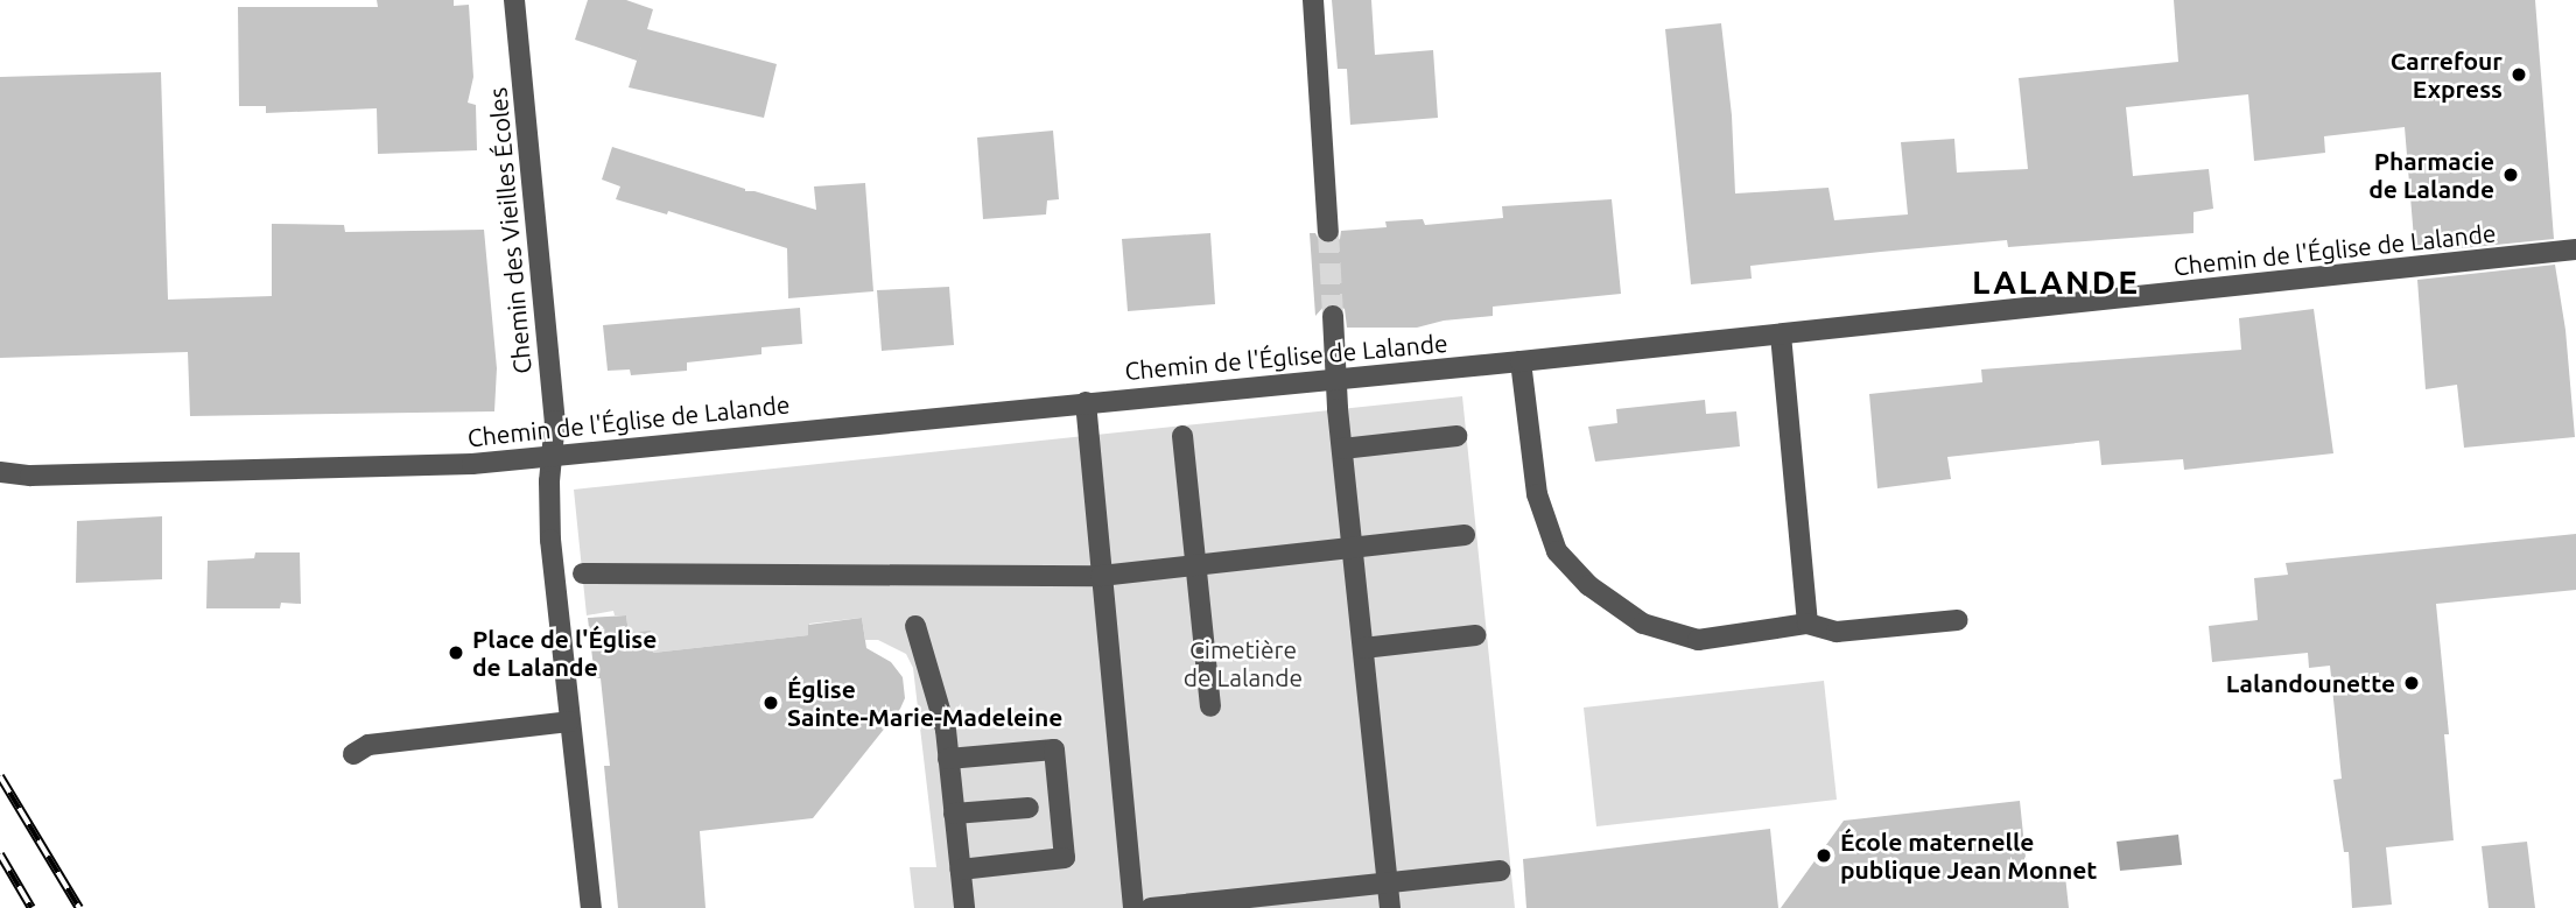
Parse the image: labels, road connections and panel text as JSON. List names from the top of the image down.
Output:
{
  "streets": {
    "street": ["Chemin des Vieilles Écoles", "Chemin de l'Église de Lalande"]
  },
  "crossings": [
    ["Chemin des Vieilles Écoles", "Chemin de l'Église de Lalande"]
  ],
  "districts": ["LALANDE"],
  "parks": ["Cimetière de Lalande"],
  "places": [
    "Carrefour Express",
    "Pharmacie de Lalande",
    "Place de l'Église de Lalande",
    "Lalandounette",
    "Église Sainte-Marie-Madeleine",
    "École maternelle publique Jean Monnet"
  ]
}
